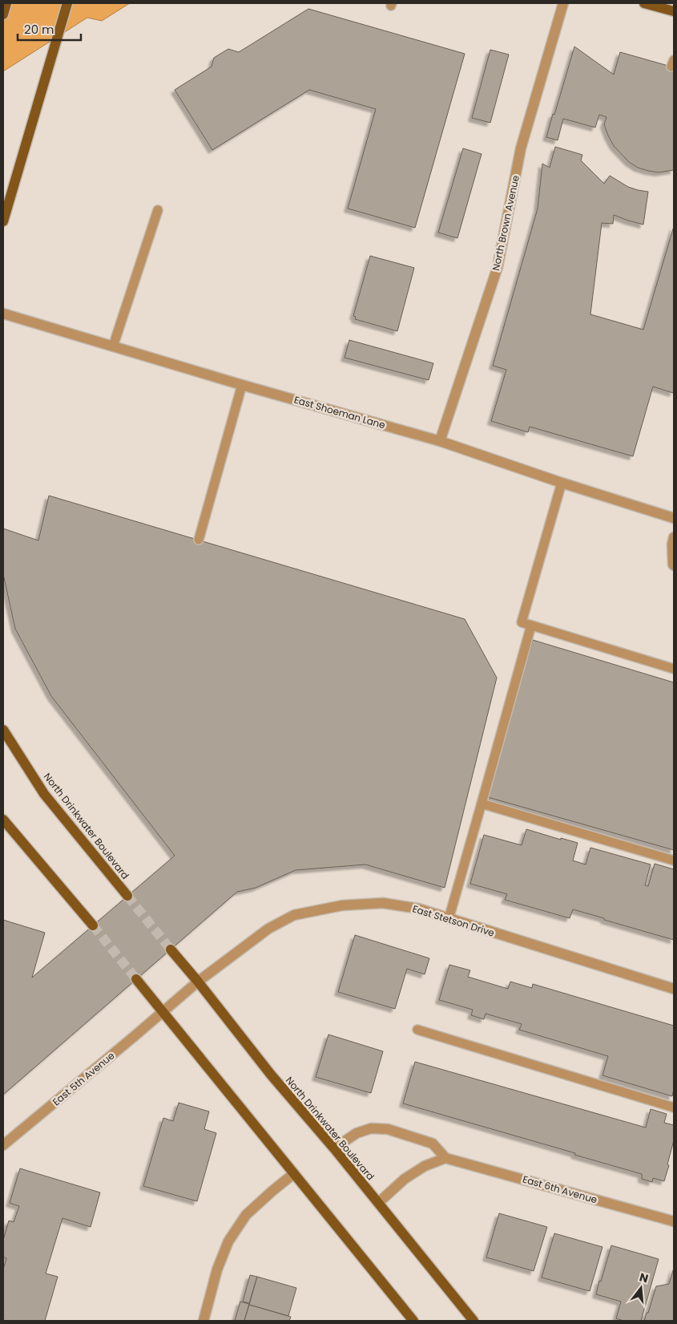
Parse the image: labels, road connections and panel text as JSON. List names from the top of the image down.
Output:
{
  "streets": {
    "main road": ["North Drinkwater Boulevard"],
    "street": [
      "North Brown Avenue",
      "East Shoeman Lane",
      "East Stetson Drive",
      "East 5th Avenue",
      "East 6th Avenue"
    ]
  },
  "crossings": [
    ["North Brown Avenue", "East Shoeman Lane"],
    ["North Drinkwater Boulevard", "East Stetson Drive"],
    ["East Stetson Drive", "East 5th Avenue"]
  ],
  "scale_bar": "20 m",
  "north": "top"
}
